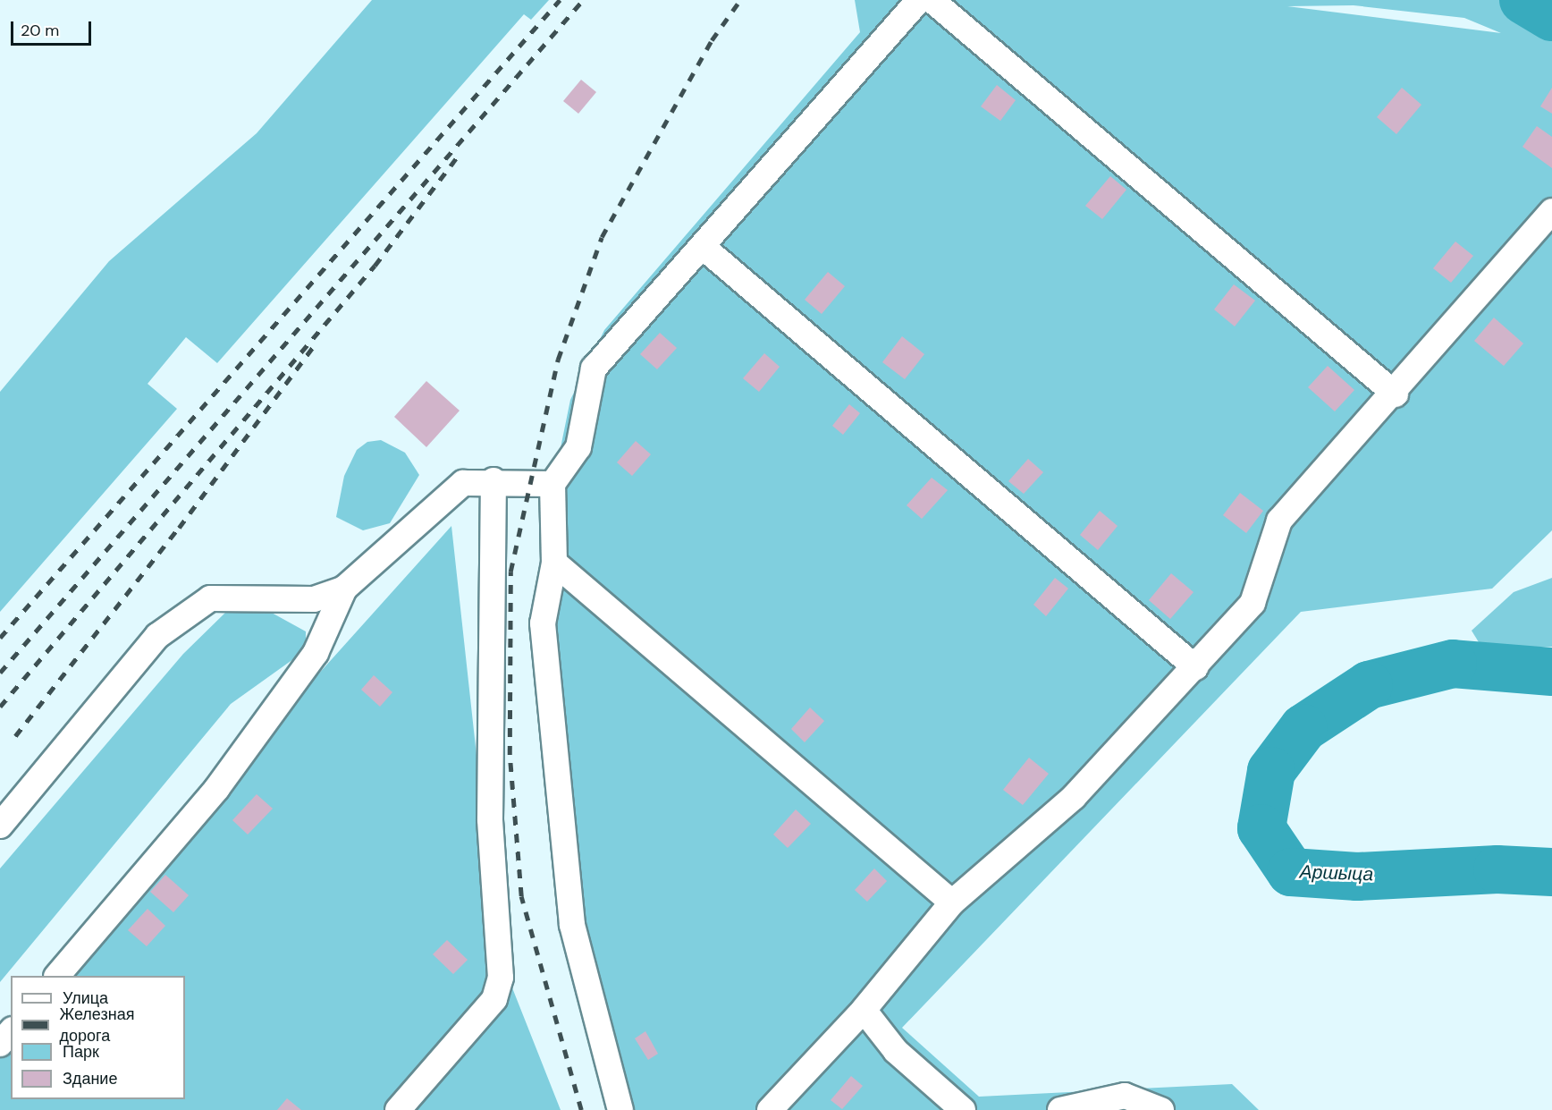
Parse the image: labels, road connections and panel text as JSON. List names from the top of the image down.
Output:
{
  "water": ["Аршыца"],
  "legend": [
    "Улица",
    "Железная дорога",
    "Парк",
    "Здание"
  ],
  "scale_bar": "20 m"
}
